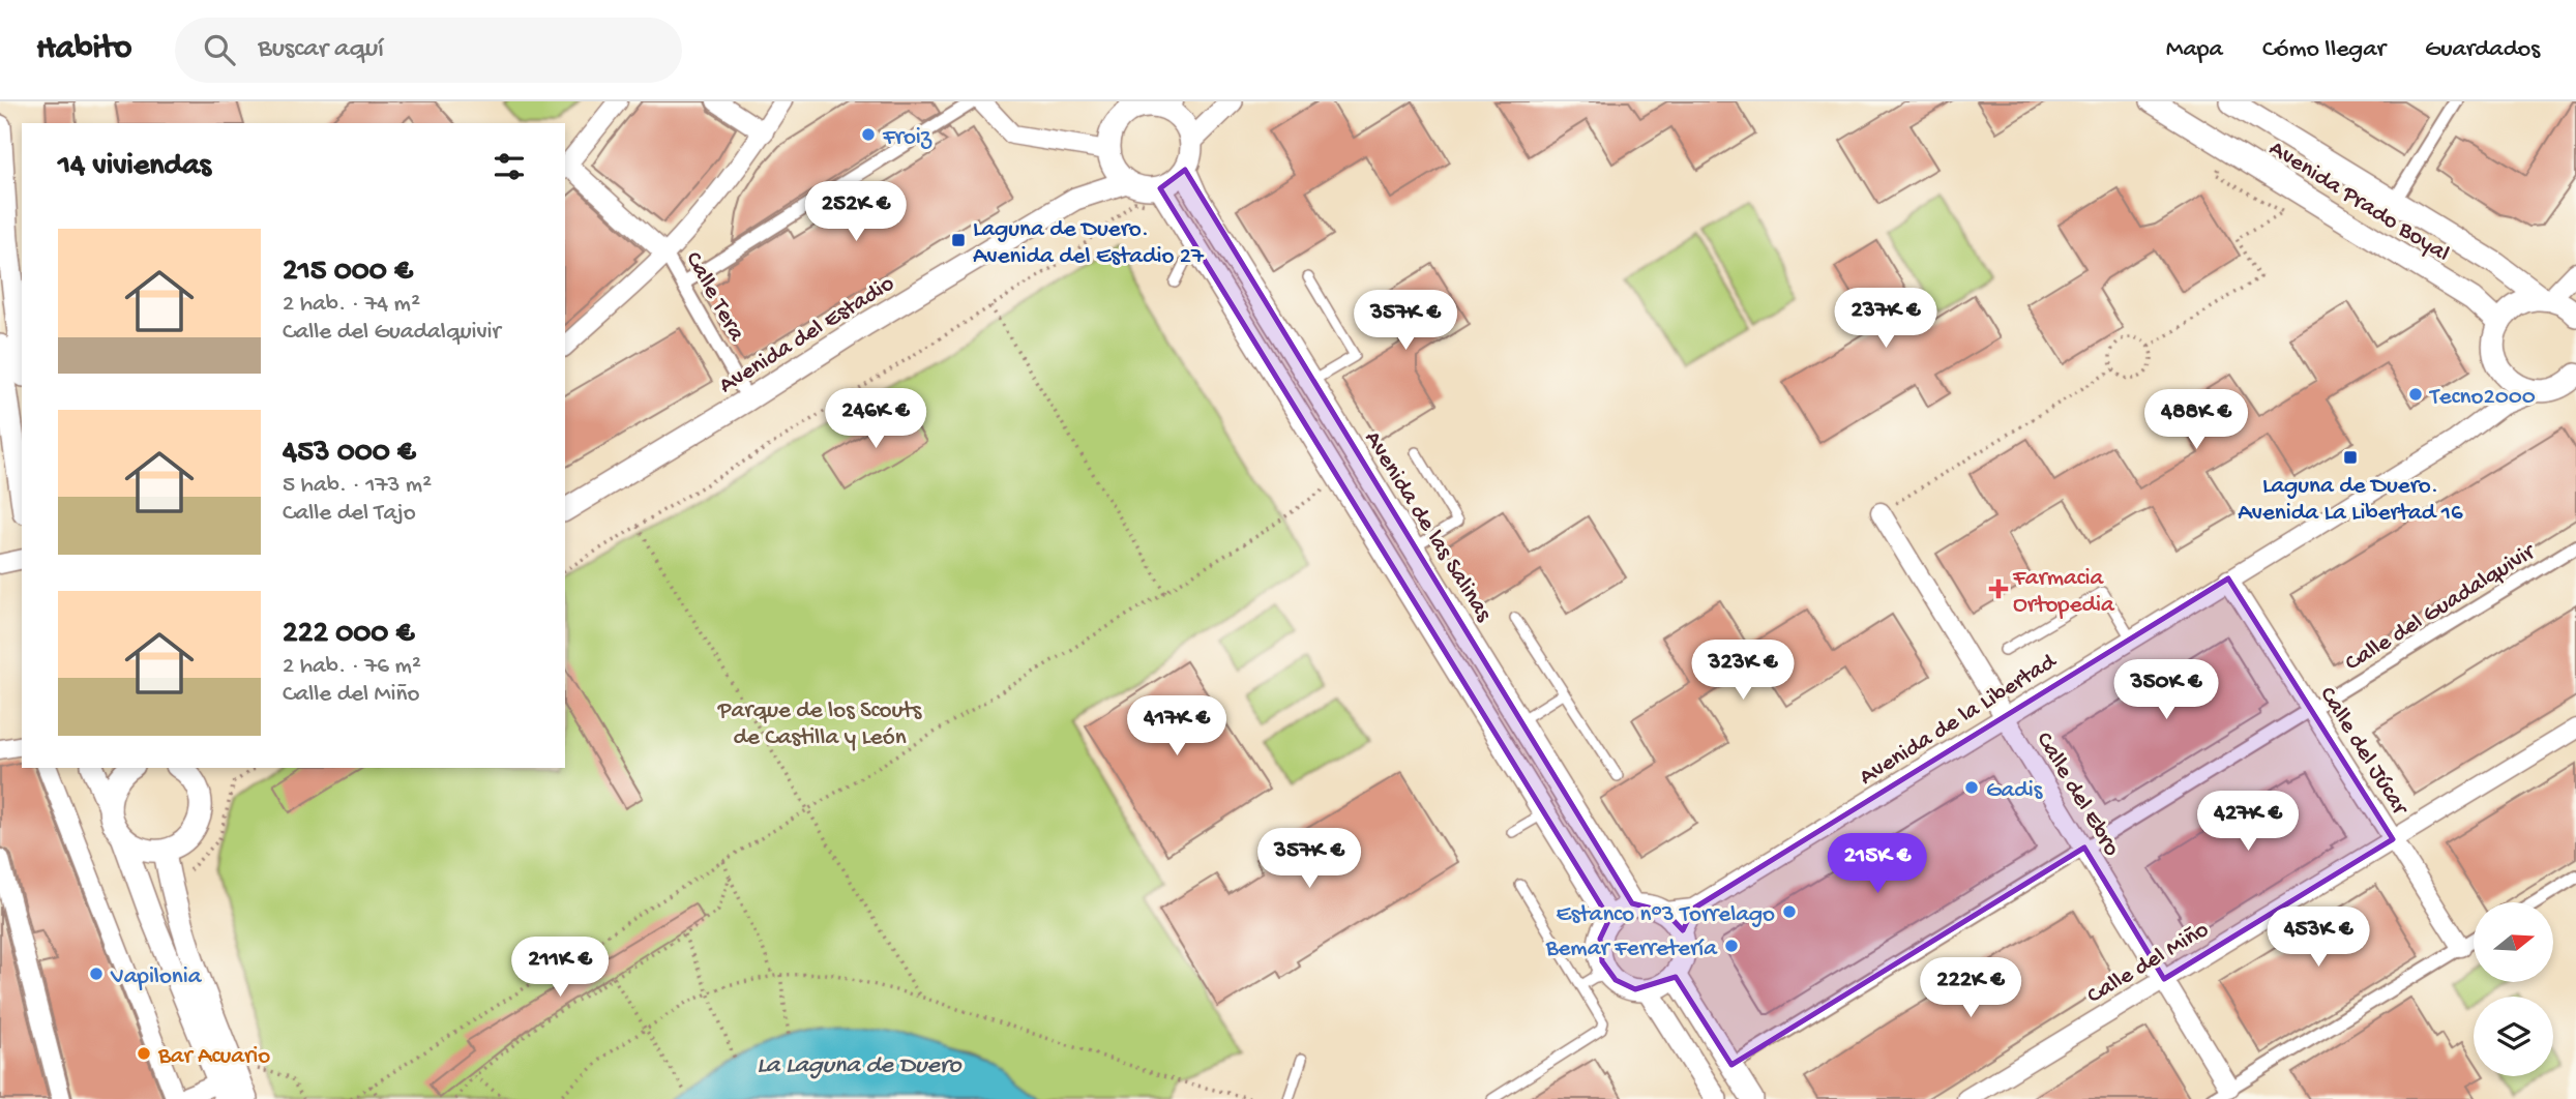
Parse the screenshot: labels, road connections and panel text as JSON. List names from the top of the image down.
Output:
{
  "streets": {
    "street": [
      "Avenida Prado Boyal",
      "Calle Tera",
      "Avenida del Estadio",
      "Avenida de las Salinas",
      "Calle del Guadalquivir",
      "Avenida de la Libertad",
      "Calle del Júcar",
      "Calle del Ebro",
      "Calle del Miño"
    ]
  },
  "crossings": [
    ["Calle Tera", "Avenida del Estadio"],
    ["Avenida del Estadio", "Avenida de las Salinas"],
    ["Avenida de las Salinas", "Avenida de la Libertad"],
    ["Calle del Guadalquivir", "Calle del Júcar"],
    ["Calle del Guadalquivir", "Calle del Ebro"],
    ["Avenida de la Libertad", "Calle del Júcar"],
    ["Avenida de la Libertad", "Calle del Ebro"],
    ["Calle del Júcar", "Calle del Miño"],
    ["Calle del Ebro", "Calle del Miño"]
  ],
  "water": ["La Laguna de Duero"],
  "parks": ["Parque de los Scouts de Castilla y León"],
  "places": {
    "other": [
      "Froiz",
      "Tecno2000",
      "Gadis",
      "Estanco n°3 Torrelago",
      "Bemar Ferretería",
      "Vapilonia",
      "Bar Acuario"
    ],
    "transit": ["Laguna de Duero. Avenida del Estadio 27", "Laguna de Duero. Avenida La Libertad 16"],
    "health": ["Farmacia Ortopedia"]
  },
  "north": "right",
  "page": {
    "header": "Habito",
    "search": "Buscar aquí",
    "nav": ["Mapa", "Cómo llegar", "Guardados"],
    "heading": "14 viviendas",
    "price": [
      "252K €",
      "237K €",
      "357K €",
      "246K €",
      "488K €",
      "323K €",
      "350K €",
      "417K €",
      "427K €",
      "357K €",
      "215K €",
      "453K €",
      "211K €",
      "222K €"
    ],
    "list": [
      {
        "name": "215 000 €",
        "note": "2 hab. · 74 m² · Calle del Guadalquivir"
      },
      {
        "name": "453 000 €",
        "note": "5 hab. · 173 m² · Calle del Tajo"
      },
      {
        "name": "222 000 €",
        "note": "2 hab. · 76 m² · Calle del Miño"
      }
    ]
  }
}
